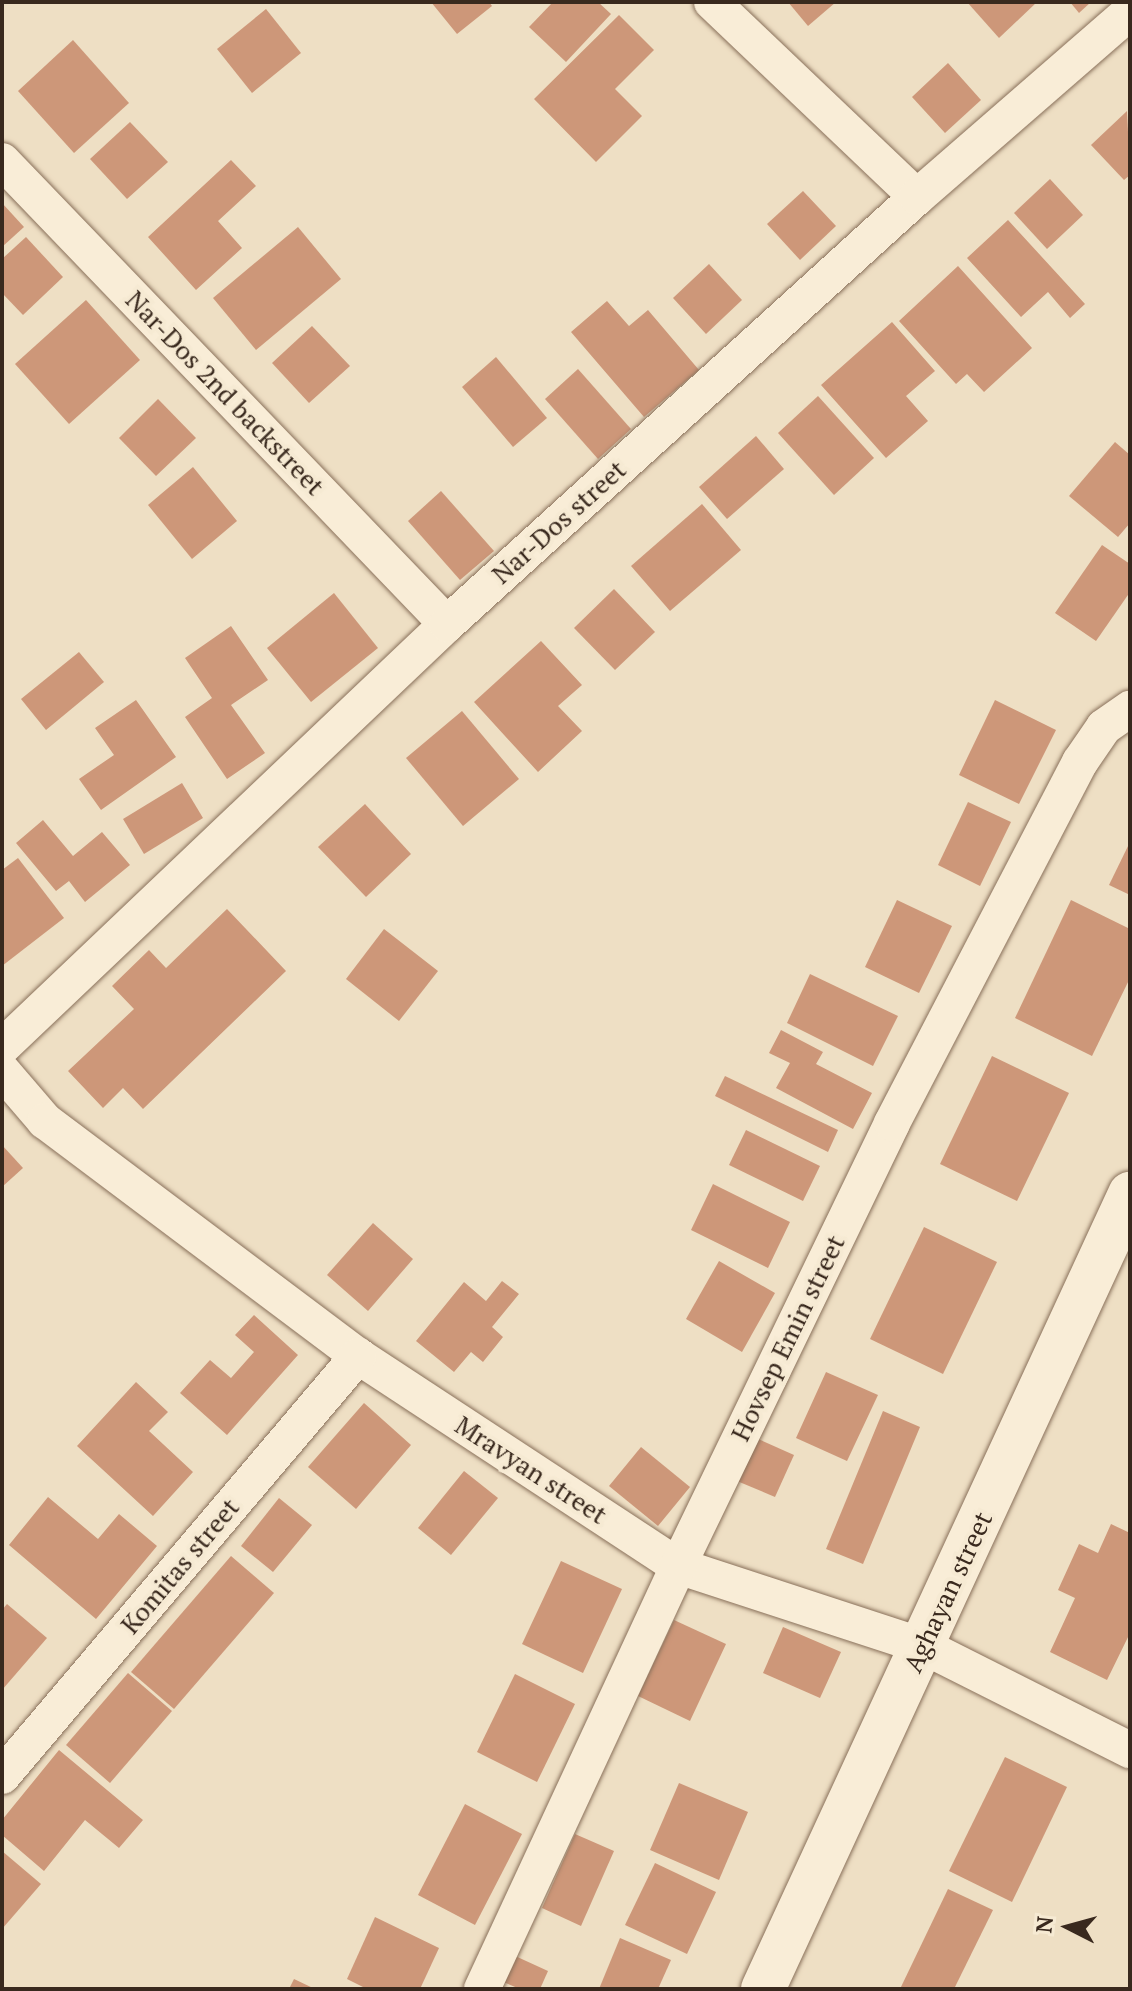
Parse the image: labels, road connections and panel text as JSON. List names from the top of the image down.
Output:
{
  "streets": {
    "street": [
      "Nar-Dos 2nd backstreet",
      "Nar-Dos street",
      "Hovsep Emin street",
      "Mravyan street",
      "Komitas street",
      "Aghayan street"
    ]
  },
  "crossings": [
    ["Nar-Dos 2nd backstreet", "Nar-Dos street"],
    ["Hovsep Emin street", "Mravyan street"],
    ["Mravyan street", "Komitas street"],
    ["Mravyan street", "Aghayan street"]
  ],
  "north": "left"
}
